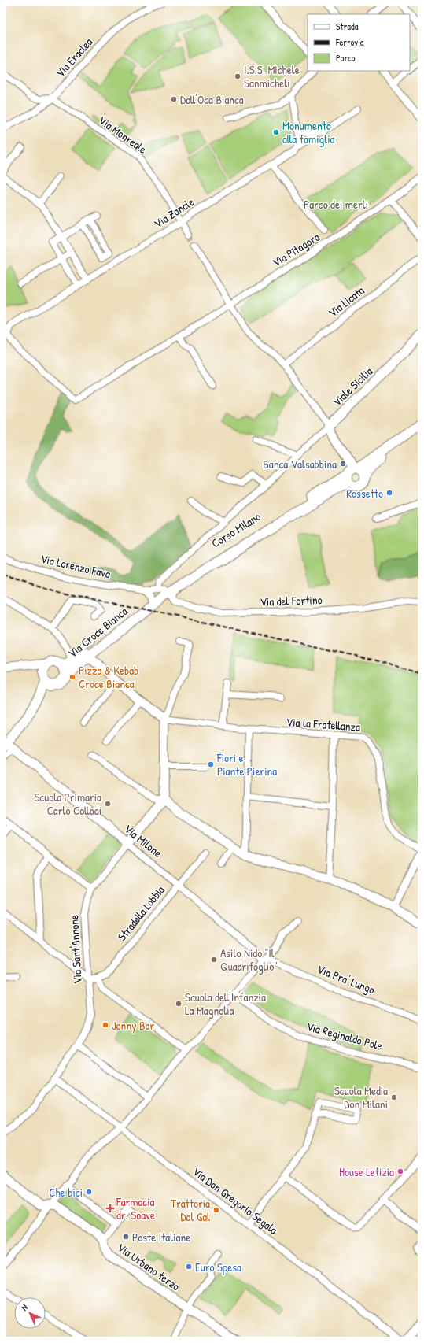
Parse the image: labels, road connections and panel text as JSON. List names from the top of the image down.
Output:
{
  "streets": {
    "main road": ["Corso Milano", "Via Croce Bianca"],
    "street": [
      "Via Eraclea",
      "Via Monreale",
      "Via Zancle",
      "Via Pitagora",
      "Via Licata",
      "Viale Sicilia",
      "Via Lorenzo Fava",
      "Via del Fortino",
      "Via la Fratellanza",
      "Via Milone",
      "Stradella Lobbia",
      "Via Sant'Annone",
      "Via Pra' Lungo",
      "Via Reginaldo Pole",
      "Via Don Gregorio Segala",
      "Via Urbano terzo"
    ]
  },
  "crossings": [
    ["Via Eraclea", "Via Monreale"],
    ["Via Monreale", "Via Zancle"],
    ["Via Zancle", "Via Pitagora"],
    ["Viale Sicilia", "Corso Milano"],
    ["Viale Sicilia", "Via Lorenzo Fava"],
    ["Viale Sicilia", "Via del Fortino"],
    ["Corso Milano", "Via Lorenzo Fava"],
    ["Corso Milano", "Via del Fortino"],
    ["Corso Milano", "Via Croce Bianca"],
    ["Via Lorenzo Fava", "Via del Fortino"],
    ["Via Croce Bianca", "Via Milone"],
    ["Via Milone", "Stradella Lobbia"],
    ["Via Milone", "Via Sant'Annone"],
    ["Via Milone", "Via Pra' Lungo"],
    ["Stradella Lobbia", "Via Sant'Annone"],
    ["Via Sant'Annone", "Via Don Gregorio Segala"]
  ],
  "parks": ["Parco dei merli"],
  "places": {
    "other": [
      "I.S.S. Michele Sanmicheli",
      "Dall'Oca Bianca",
      "Monumento alla famiglia",
      "Banca Valsabbina",
      "Rossetto",
      "Pizza & Kebab Croce Bianca",
      "Fiori e Piante Pierina",
      "Scuola Primaria Carlo Collodi",
      "Asilo Nido \"Il Quadrifoglio\"",
      "Scuola dell'Infanzia La Magnolia",
      "Jonny Bar",
      "Scuola Media Don Milani",
      "House Letizia",
      "Che bici",
      "Trattoria Dal Gal",
      "Poste Italiane",
      "Euro Spesa"
    ],
    "health": ["Farmacia dr. Soave"]
  },
  "legend": ["Strada", "Ferrovia", "Parco"],
  "north": "top left"
}
